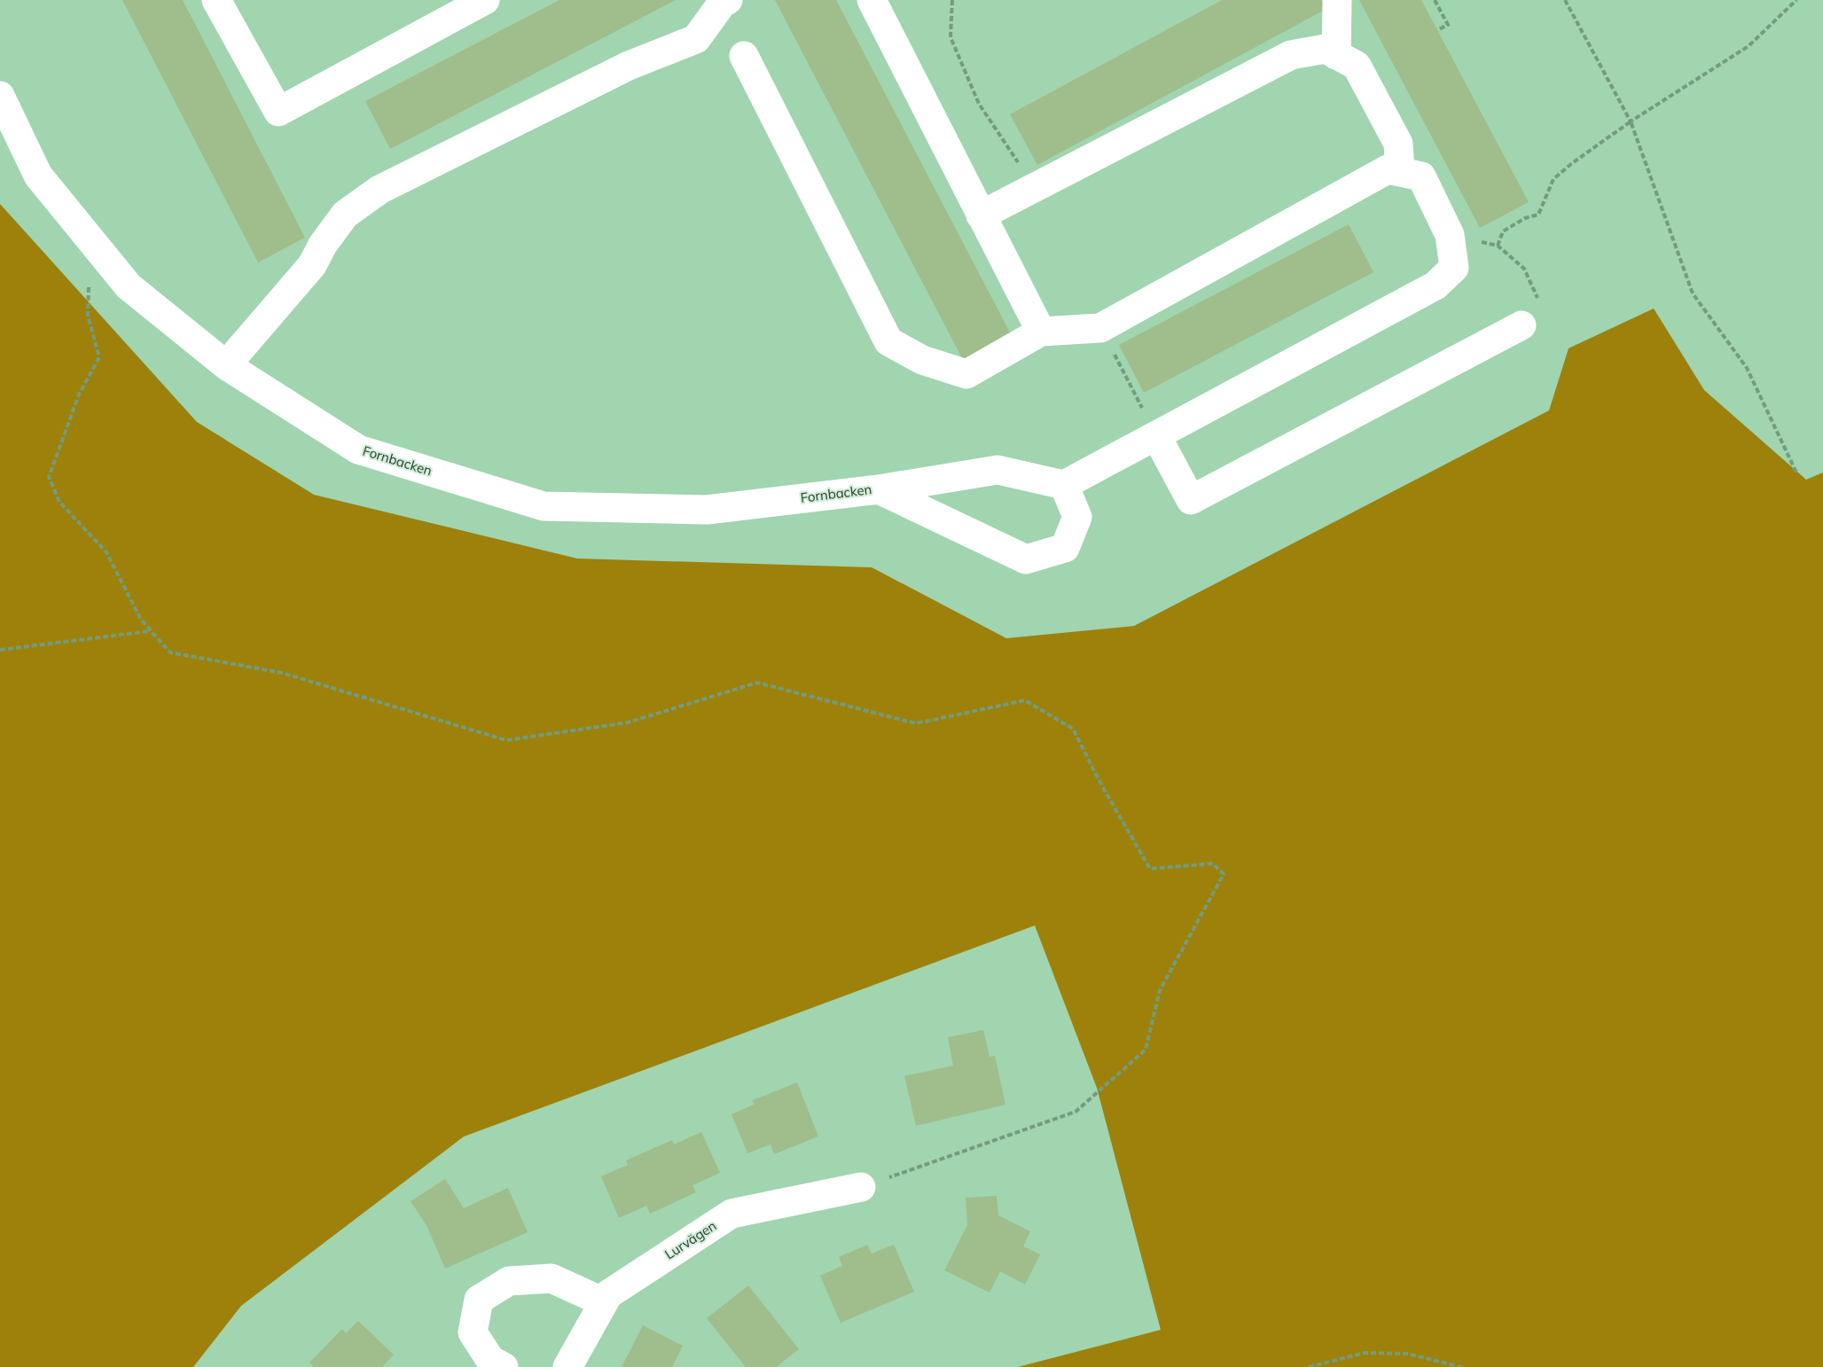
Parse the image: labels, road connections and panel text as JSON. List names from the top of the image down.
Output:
{
  "streets": {
    "street": ["Fornbacken", "Lurvägen"]
  }
}
